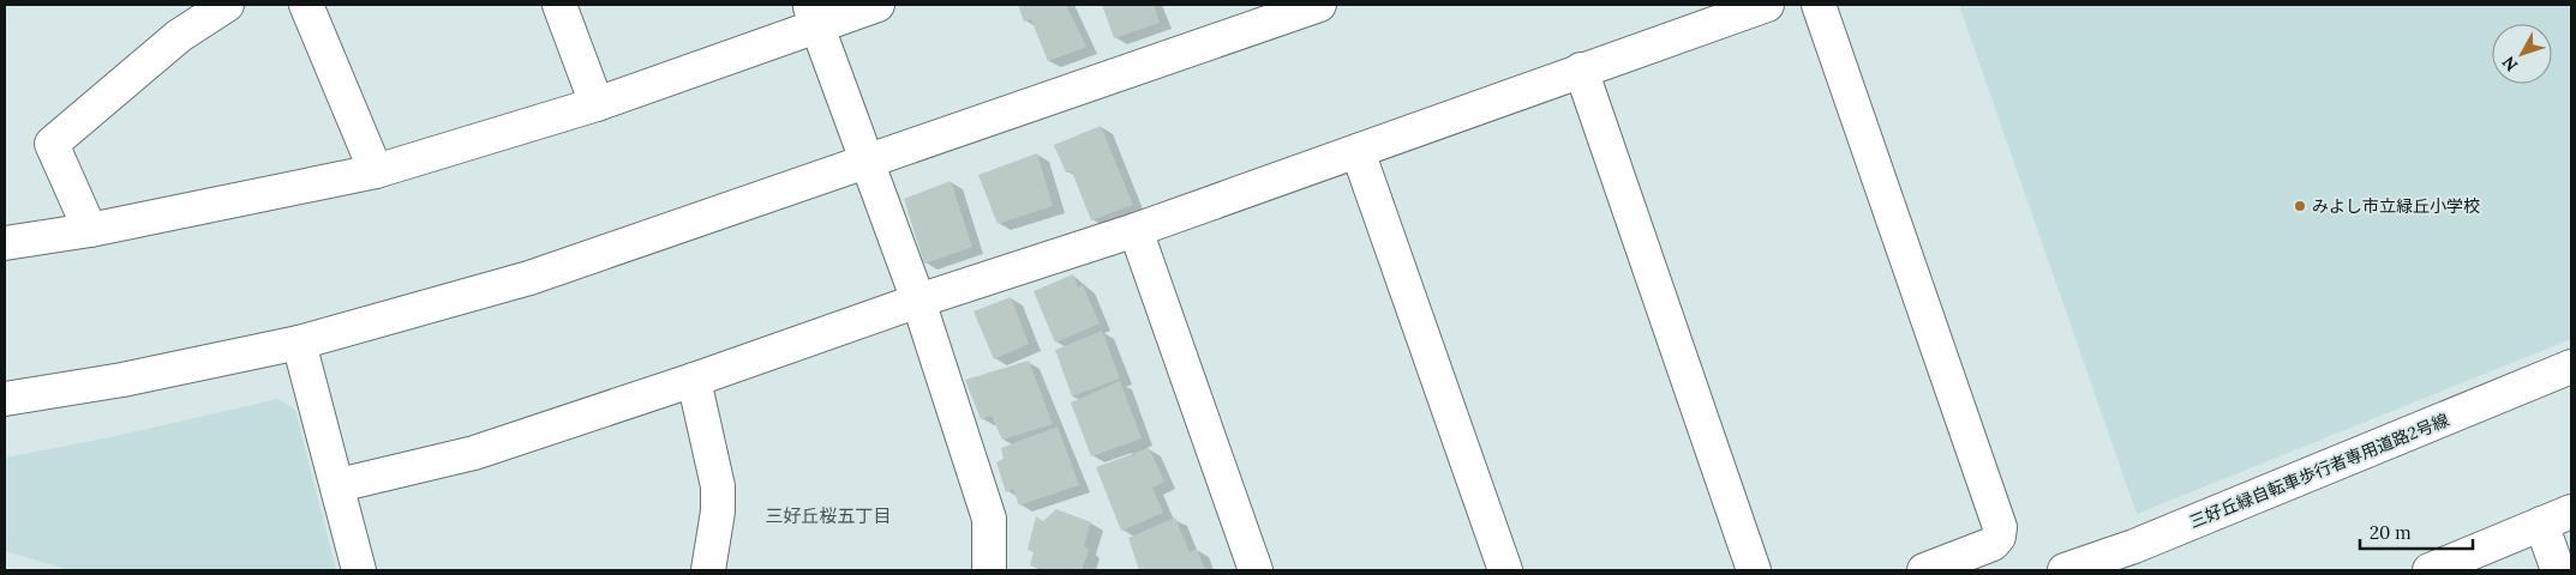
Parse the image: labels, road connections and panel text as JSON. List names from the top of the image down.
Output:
{
  "streets": {
    "street": ["三好丘緑自転車歩行者専用道路2号線"]
  },
  "districts": ["三好丘桜五丁目"],
  "places": ["みよし市立緑丘小学校"],
  "scale_bar": "20 m",
  "north": "bottom left"
}
